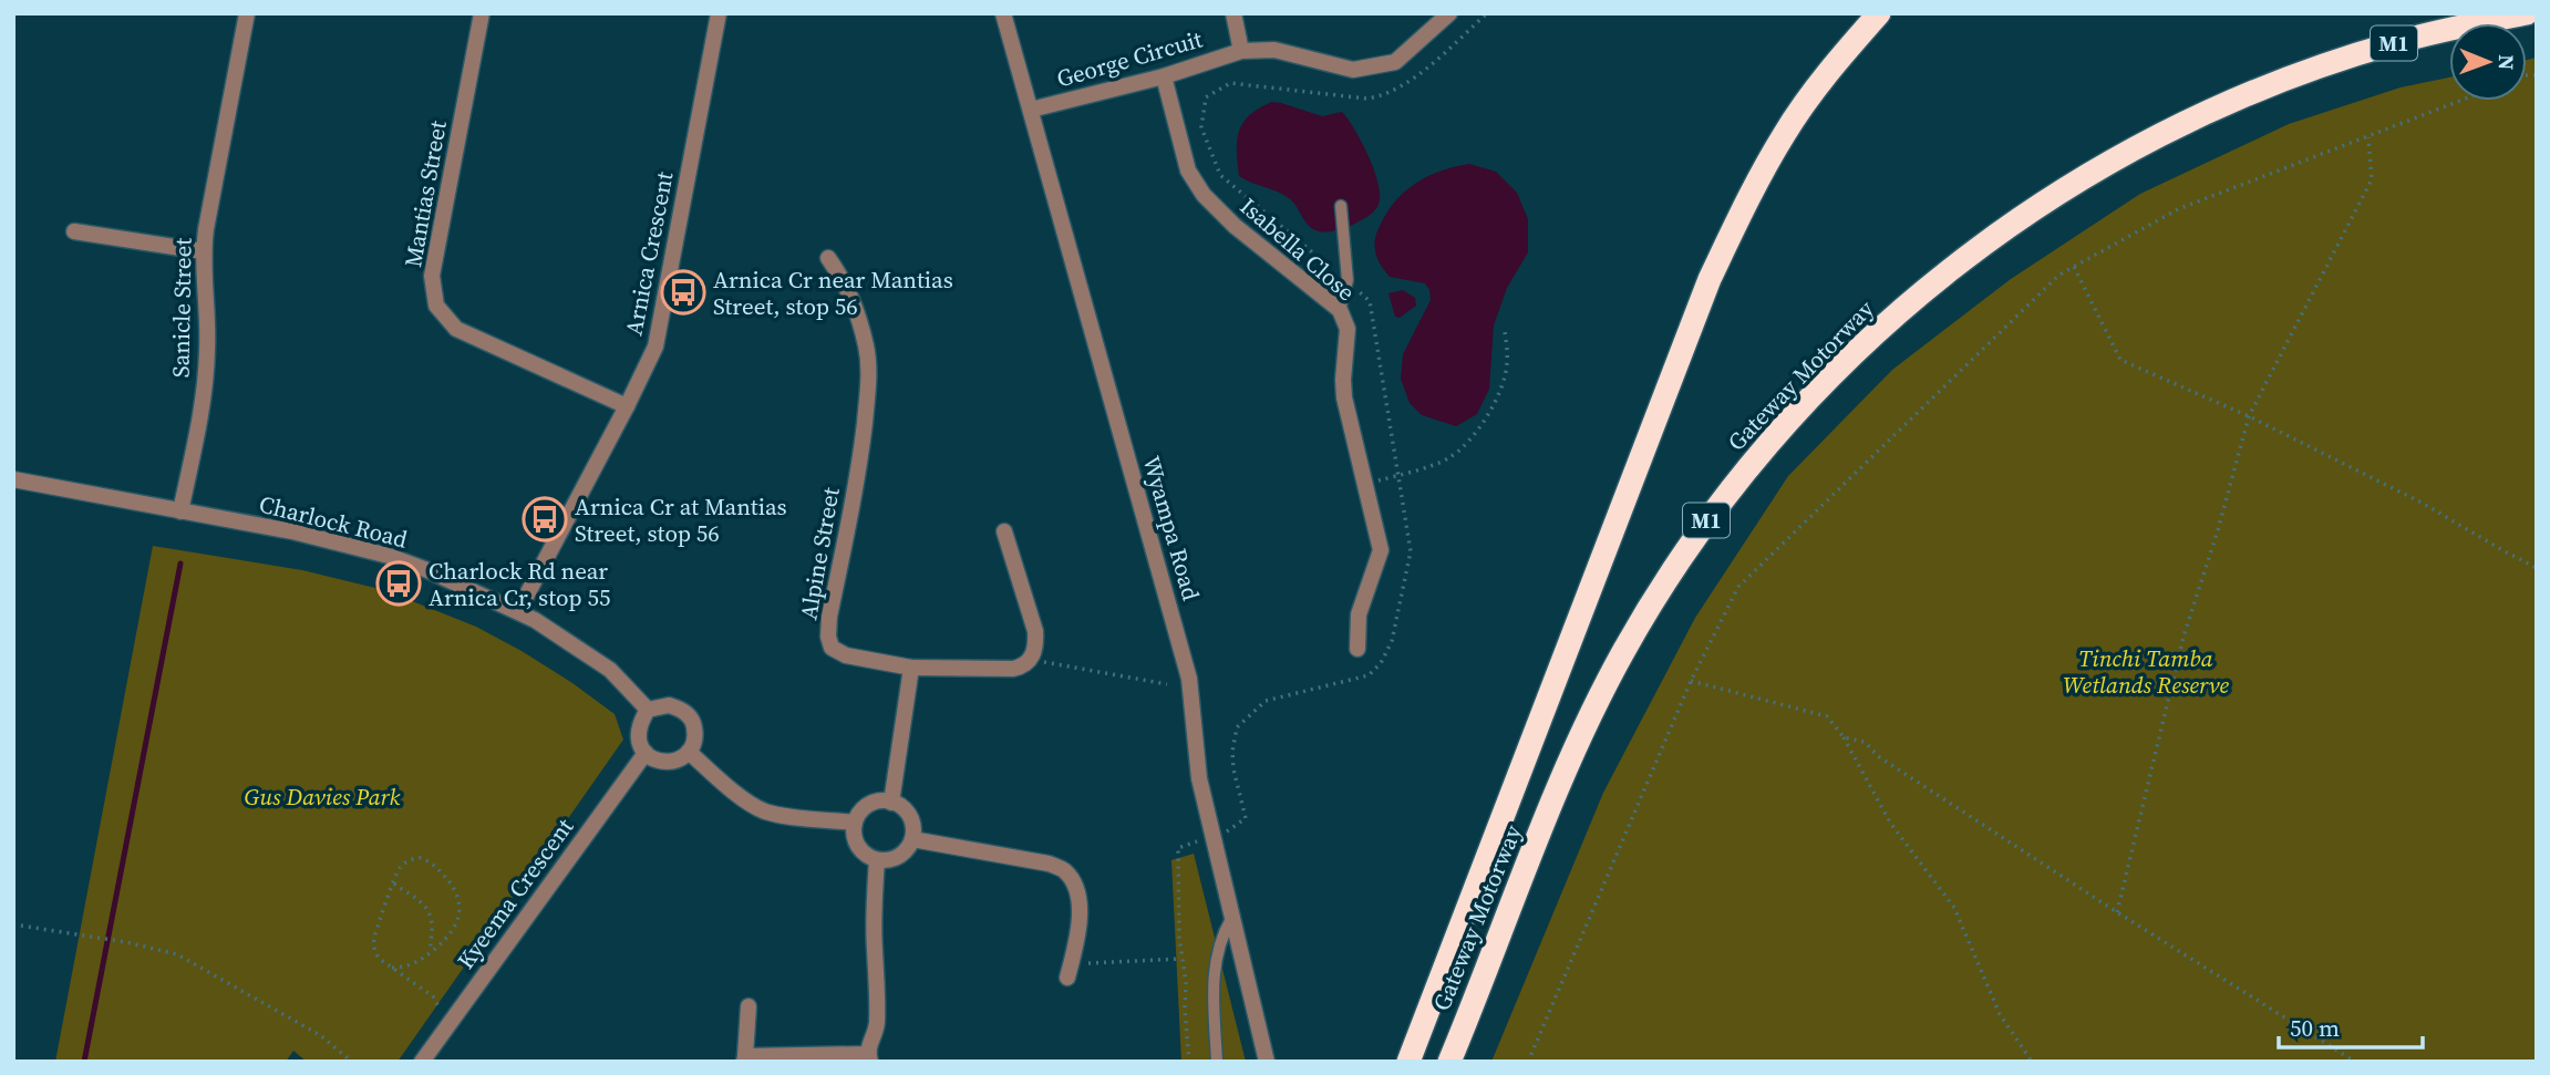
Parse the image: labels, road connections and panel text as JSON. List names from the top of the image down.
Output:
{
  "streets": {
    "highway": ["M1", "Gateway Motorway"],
    "street": [
      "George Circuit",
      "Mantias Street",
      "Isabella Close",
      "Arnica Crescent",
      "Sanicle Street",
      "Charlock Road",
      "Wyampa Road",
      "Alpine Street",
      "Kyeema Crescent"
    ]
  },
  "crossings": [
    ["George Circuit", "Isabella Close"],
    ["George Circuit", "Wyampa Road"],
    ["Mantias Street", "Arnica Crescent"],
    ["Arnica Crescent", "Charlock Road"],
    ["Sanicle Street", "Charlock Road"],
    ["Charlock Road", "Kyeema Crescent"]
  ],
  "parks": ["Tinchi Tamba Wetlands Reserve", "Gus Davies Park"],
  "places": {
    "bus stop": ["Arnica Cr near Mantias Street, stop 56", "Arnica Cr at Mantias Street, stop 56", "Charlock Rd near Arnica Cr, stop 55"]
  },
  "scale_bar": "50 m",
  "north": "right"
}
